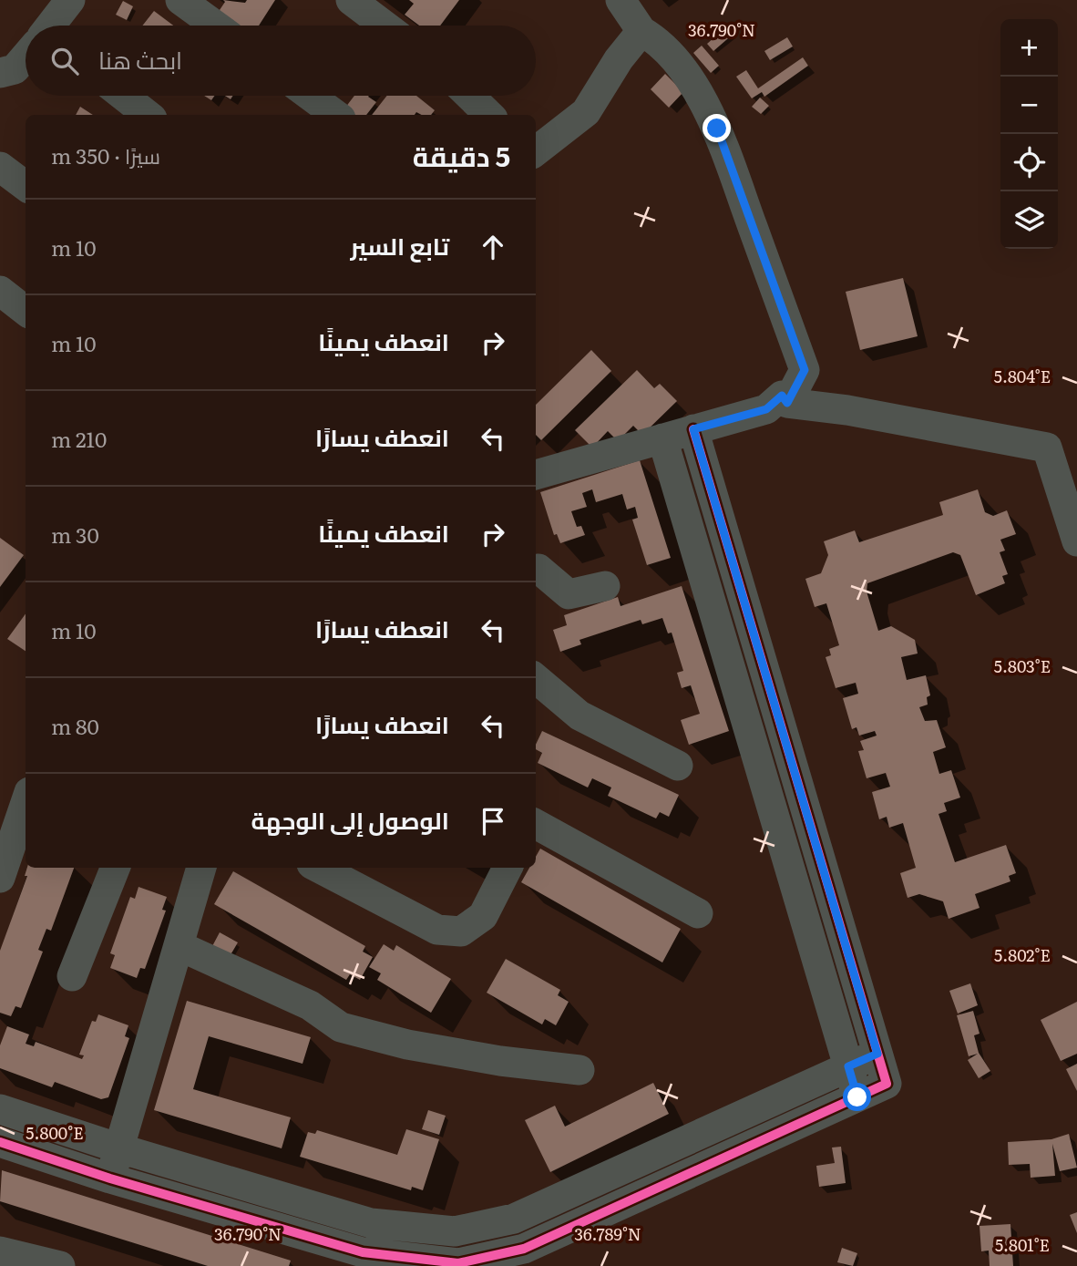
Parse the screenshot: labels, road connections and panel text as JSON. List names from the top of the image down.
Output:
{
  "page": {
    "map_buttons": ["+", "−"],
    "search": "ابحث هنا",
    "heading": ["5 دقيقة", "سيرًا · 350 m"],
    "list": [
      ["تابع السير", "10 m"],
      ["انعطف يمينًا", "10 m"],
      ["انعطف يسارًا", "210 m"],
      ["انعطف يمينًا", "30 m"],
      ["انعطف يسارًا", "10 m"],
      ["انعطف يسارًا", "80 m"],
      "الوصول إلى الوجهة"
    ]
  },
  "coordinates": [
    "36.790°N",
    "5.804°E",
    "5.803°E",
    "5.802°E",
    "5.800°E",
    "36.789°N",
    "5.801°E"
  ]
}
